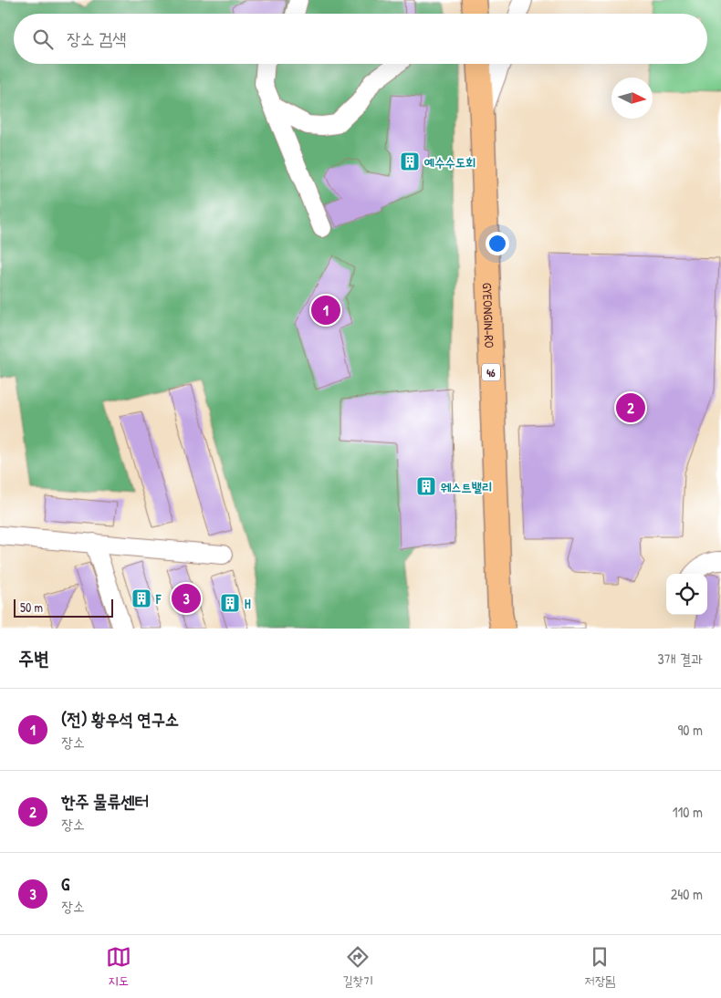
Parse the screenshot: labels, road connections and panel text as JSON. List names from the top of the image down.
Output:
{
  "streets": {
    "main road": ["GYEONGIN-RO", "46"]
  },
  "places": {
    "building": [
      "예수수도회",
      "웨스트밸리",
      "F",
      "H"
    ]
  },
  "scale_bar": "50 m",
  "north": "right",
  "page": {
    "search": "장소 검색",
    "pins": ["1", "2", "3"],
    "scale": "50 m",
    "heading": ["주변", "3개 결과"],
    "list": [
      {
        "mark": "1",
        "name": "(전) 황우석 연구소",
        "note": "장소",
        "value": "90 m"
      },
      {
        "mark": "2",
        "name": "한주 물류센터",
        "note": "장소",
        "value": "110 m"
      },
      {
        "mark": "3",
        "name": "G",
        "note": "장소",
        "value": "240 m"
      }
    ],
    "nav": ["지도", "길찾기", "저장됨"]
  }
}
